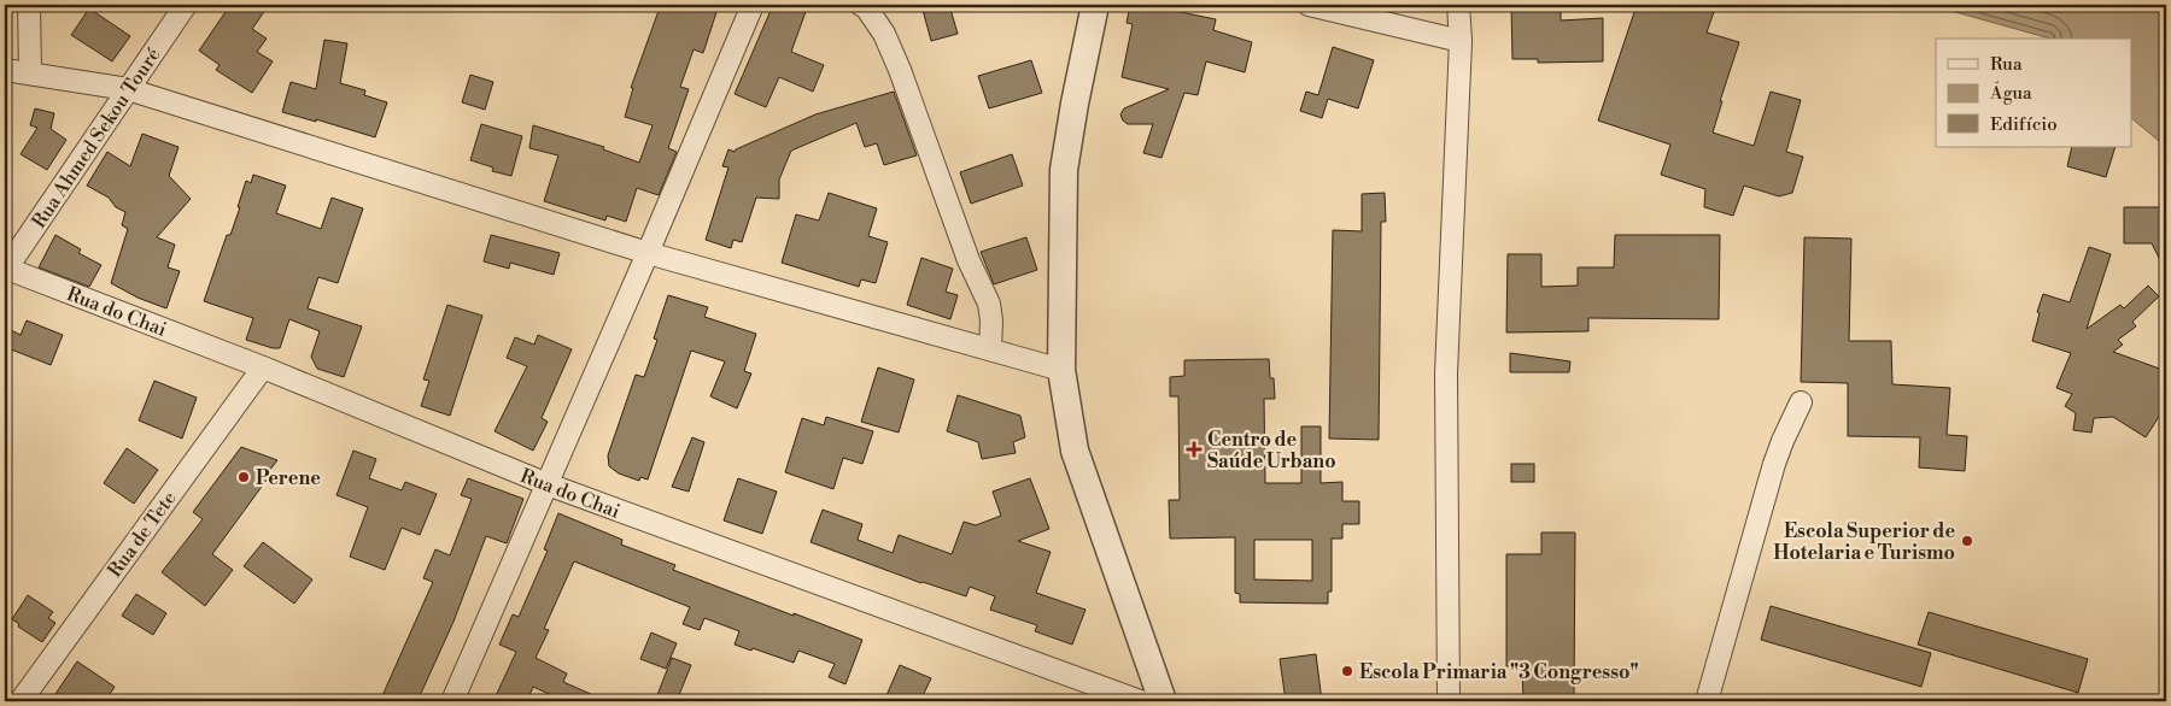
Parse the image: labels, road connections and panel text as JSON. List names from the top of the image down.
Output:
{
  "streets": {
    "street": ["Rua Ahmed Sekou Touré", "Rua do Chai", "Rua de Tete"]
  },
  "crossings": [
    ["Rua Ahmed Sekou Touré", "Rua do Chai"],
    ["Rua do Chai", "Rua de Tete"]
  ],
  "places": {
    "health": ["Centro de Saúde Urbano"],
    "other": ["Perene", "Escola Superior de Hotelaria e Turismo", "Escola Primaria \"3 Congresso\""]
  },
  "legend": ["Rua", "Água", "Edifício"]
}
